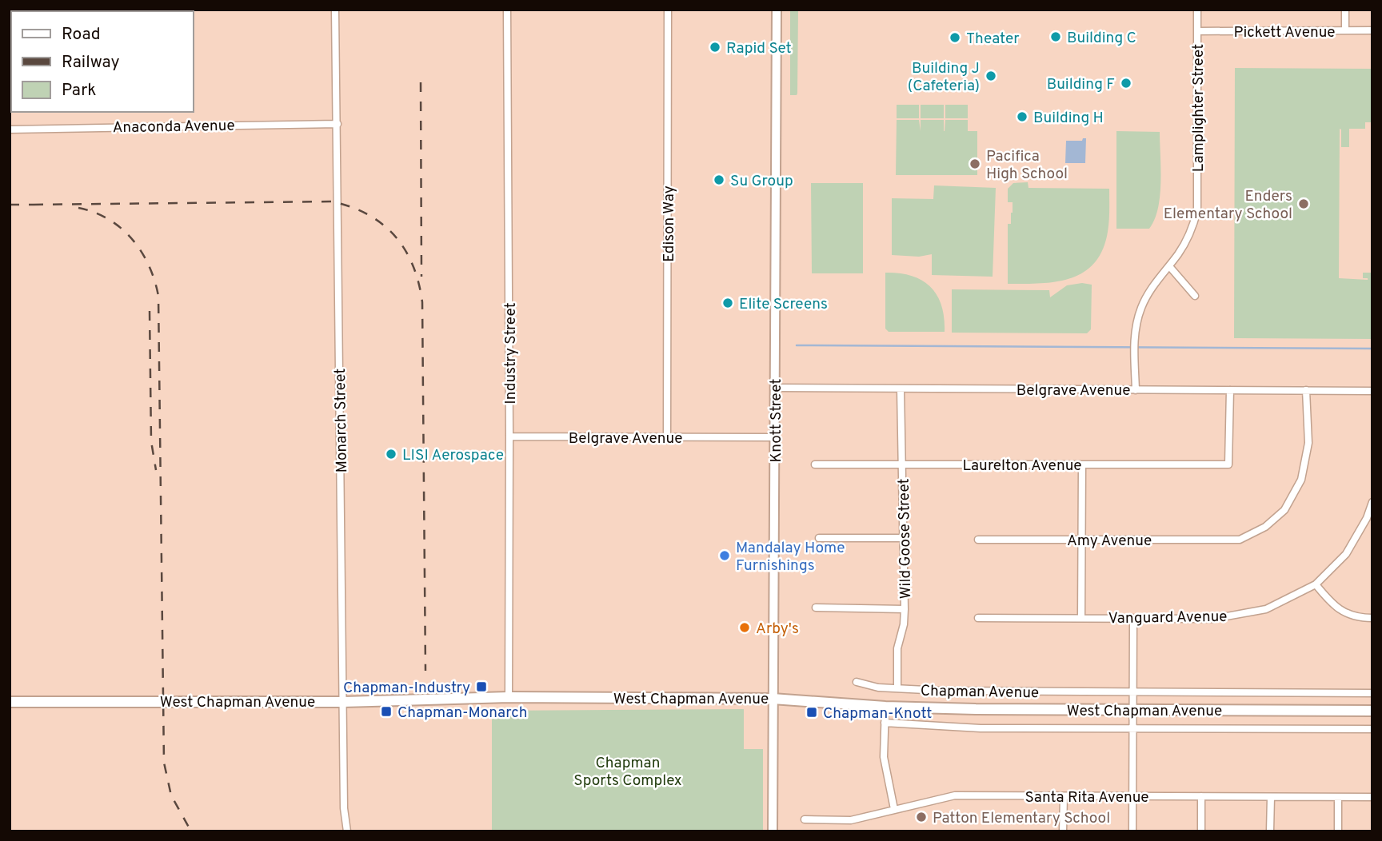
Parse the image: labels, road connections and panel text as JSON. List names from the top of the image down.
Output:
{
  "streets": {
    "main road": ["Knott Street", "West Chapman Avenue"],
    "street": [
      "Pickett Avenue",
      "Lamplighter Street",
      "Anaconda Avenue",
      "Edison Way",
      "Industry Street",
      "Belgrave Avenue",
      "Monarch Street",
      "Laurelton Avenue",
      "Wild Goose Street",
      "Amy Avenue",
      "Vanguard Avenue",
      "Chapman Avenue",
      "Santa Rita Avenue"
    ]
  },
  "crossings": [
    ["Pickett Avenue", "Lamplighter Street"],
    ["Lamplighter Street", "Belgrave Avenue"],
    ["Anaconda Avenue", "Monarch Street"],
    ["Edison Way", "Belgrave Avenue"],
    ["Industry Street", "Belgrave Avenue"],
    ["Industry Street", "West Chapman Avenue"],
    ["Belgrave Avenue", "Knott Street"],
    ["Belgrave Avenue", "Laurelton Avenue"],
    ["Belgrave Avenue", "Wild Goose Street"],
    ["Belgrave Avenue", "Amy Avenue"],
    ["Monarch Street", "West Chapman Avenue"],
    ["Knott Street", "West Chapman Avenue"],
    ["Laurelton Avenue", "Wild Goose Street"],
    ["Wild Goose Street", "Chapman Avenue"]
  ],
  "parks": ["Chapman Sports Complex"],
  "places": {
    "other": [
      "Building C",
      "Theater",
      "Rapid Set",
      "Building J (Cafeteria)",
      "Building F",
      "Building H",
      "Pacifica High School",
      "Su Group",
      "Enders Elementary School",
      "Elite Screens",
      "LISI Aerospace",
      "Mandalay Home Furnishings",
      "Arby's",
      "Patton Elementary School"
    ],
    "transit": ["Chapman-Industry", "Chapman-Monarch", "Chapman-Knott"]
  },
  "legend": ["Road", "Railway", "Park"]
}
